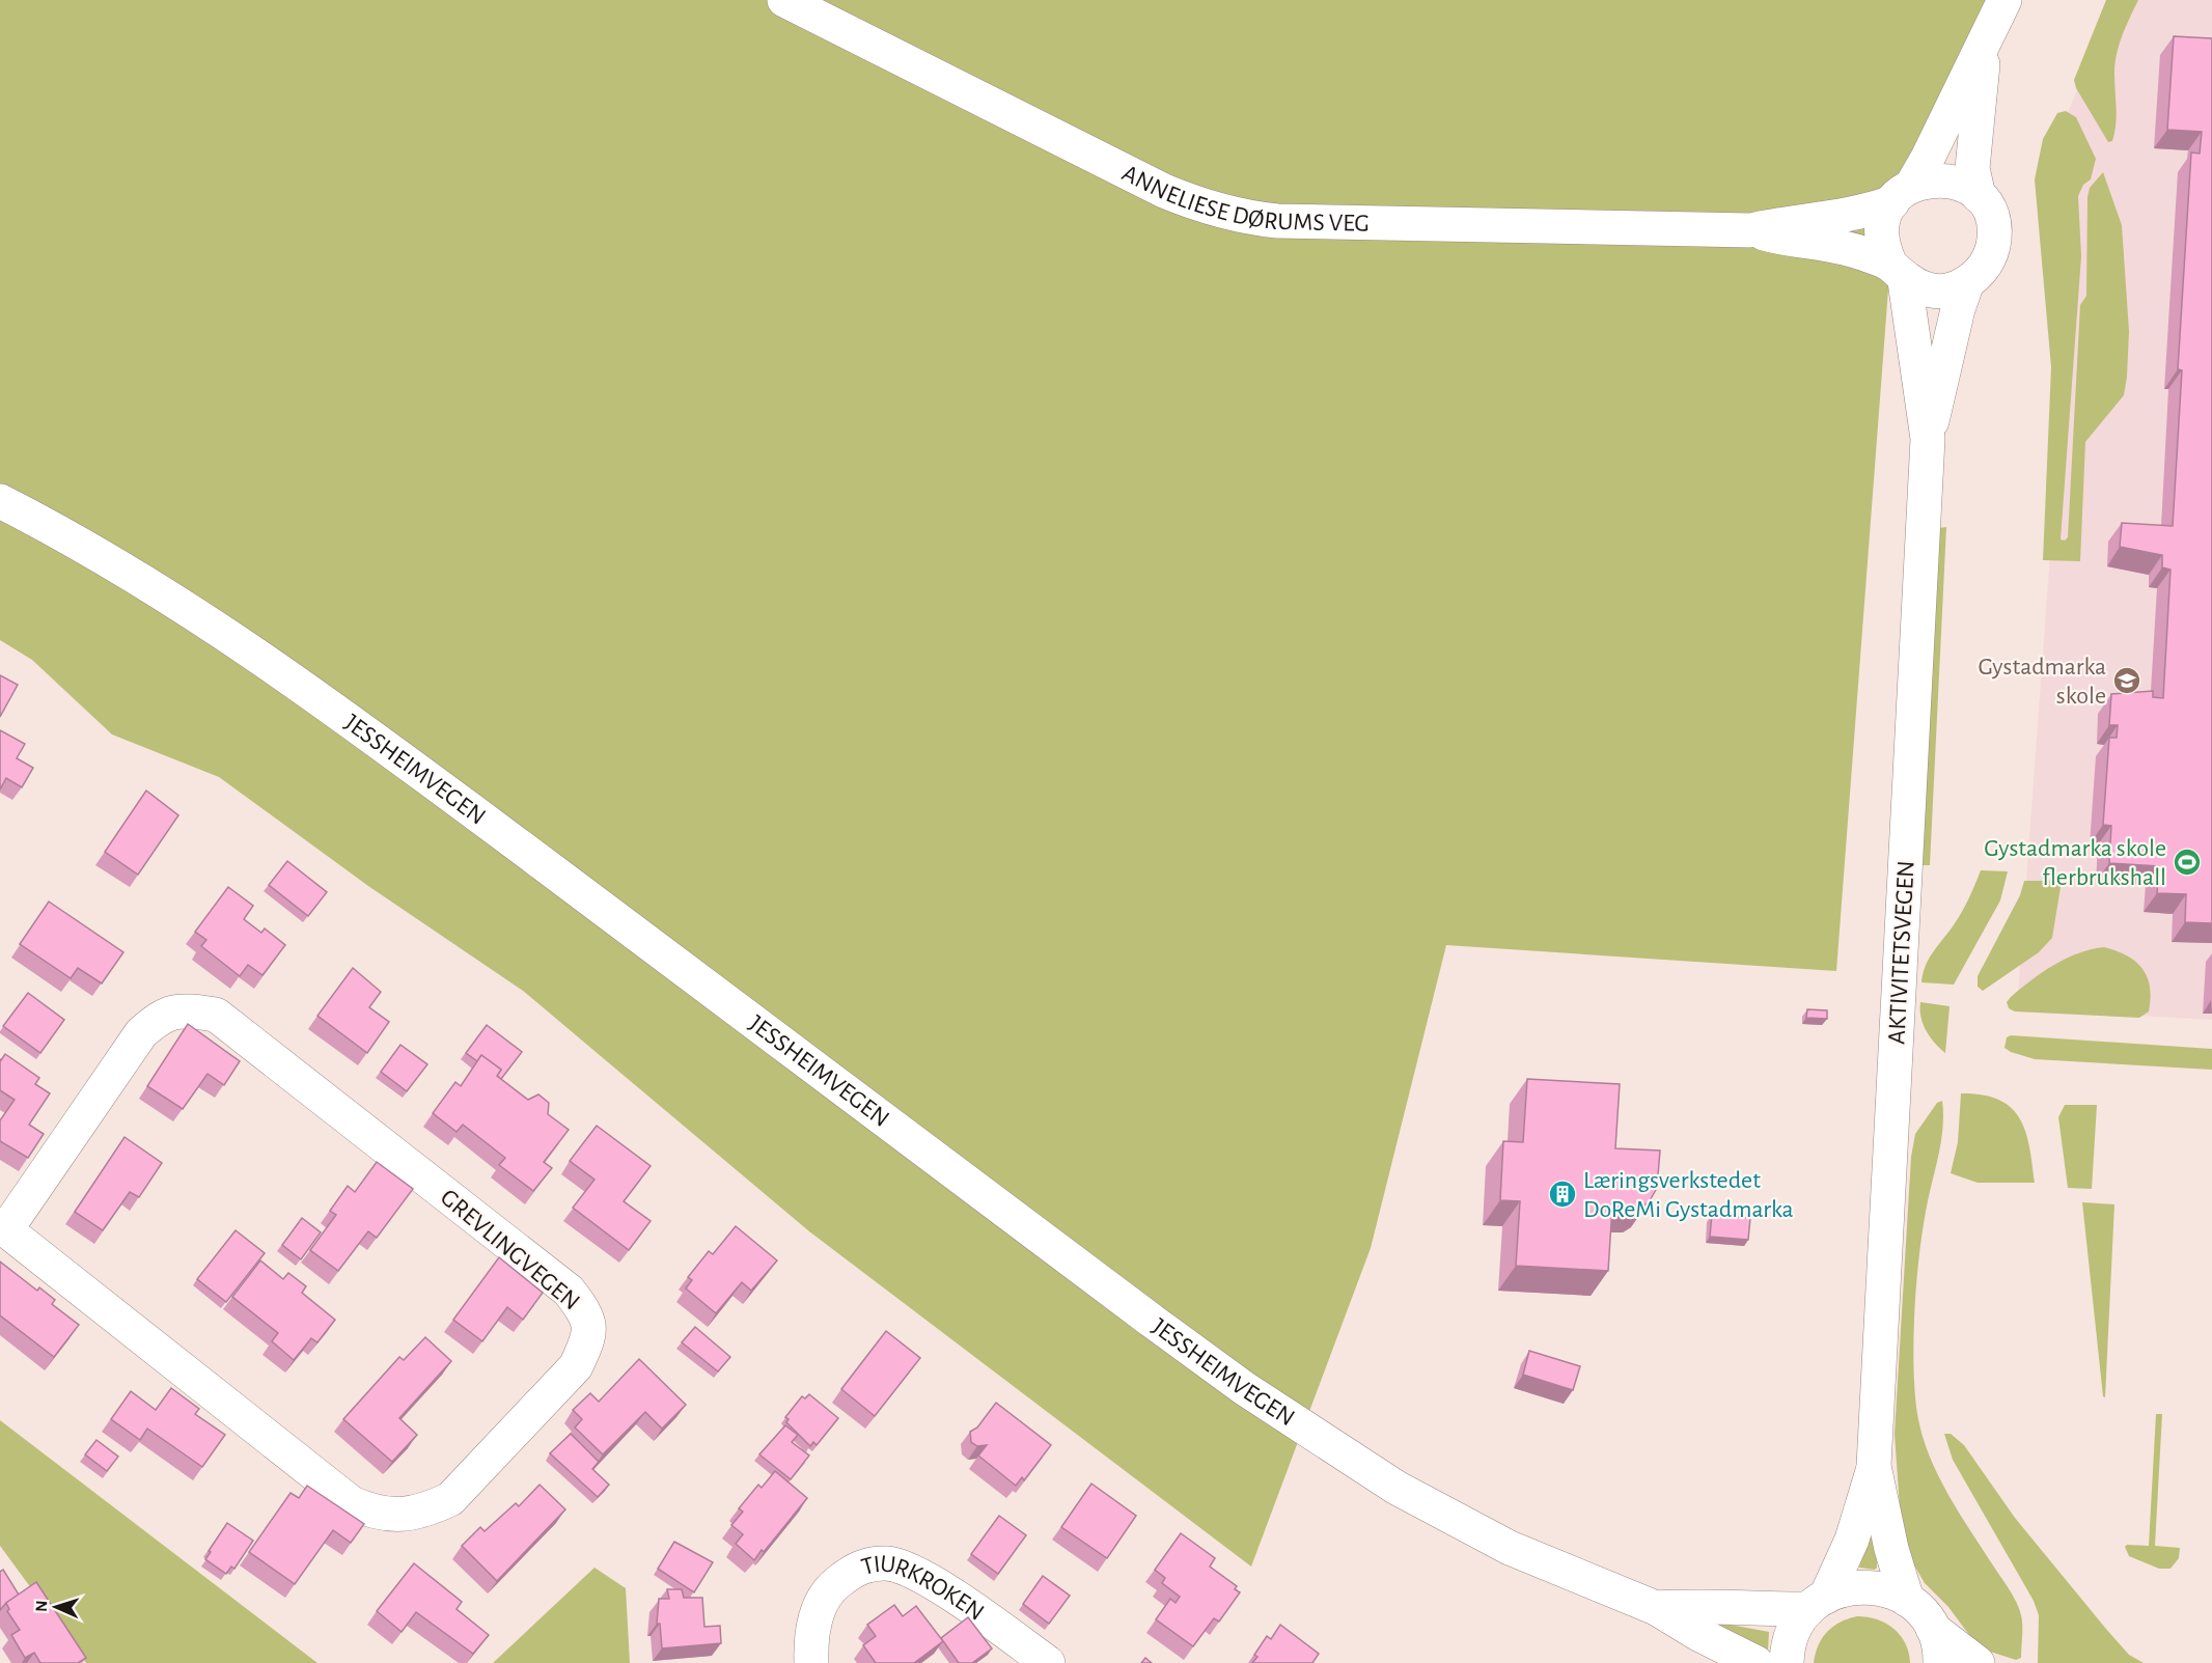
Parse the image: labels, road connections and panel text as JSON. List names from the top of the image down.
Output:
{
  "streets": {
    "street": [
      "ANNELIESE DØRUMS VEG",
      "JESSHEIMVEGEN",
      "AKTIVITETSVEGEN",
      "GREVLINGVEGEN",
      "TIURKROKEN"
    ]
  },
  "crossings": [
    ["ANNELIESE DØRUMS VEG", "AKTIVITETSVEGEN"],
    ["JESSHEIMVEGEN", "AKTIVITETSVEGEN"]
  ],
  "places": {
    "school or university": ["Gystadmarka skole"],
    "sports": ["Gystadmarka skole flerbrukshall"],
    "building": ["Læringsverkstedet DoReMi Gystadmarka"]
  },
  "north": "left"
}
